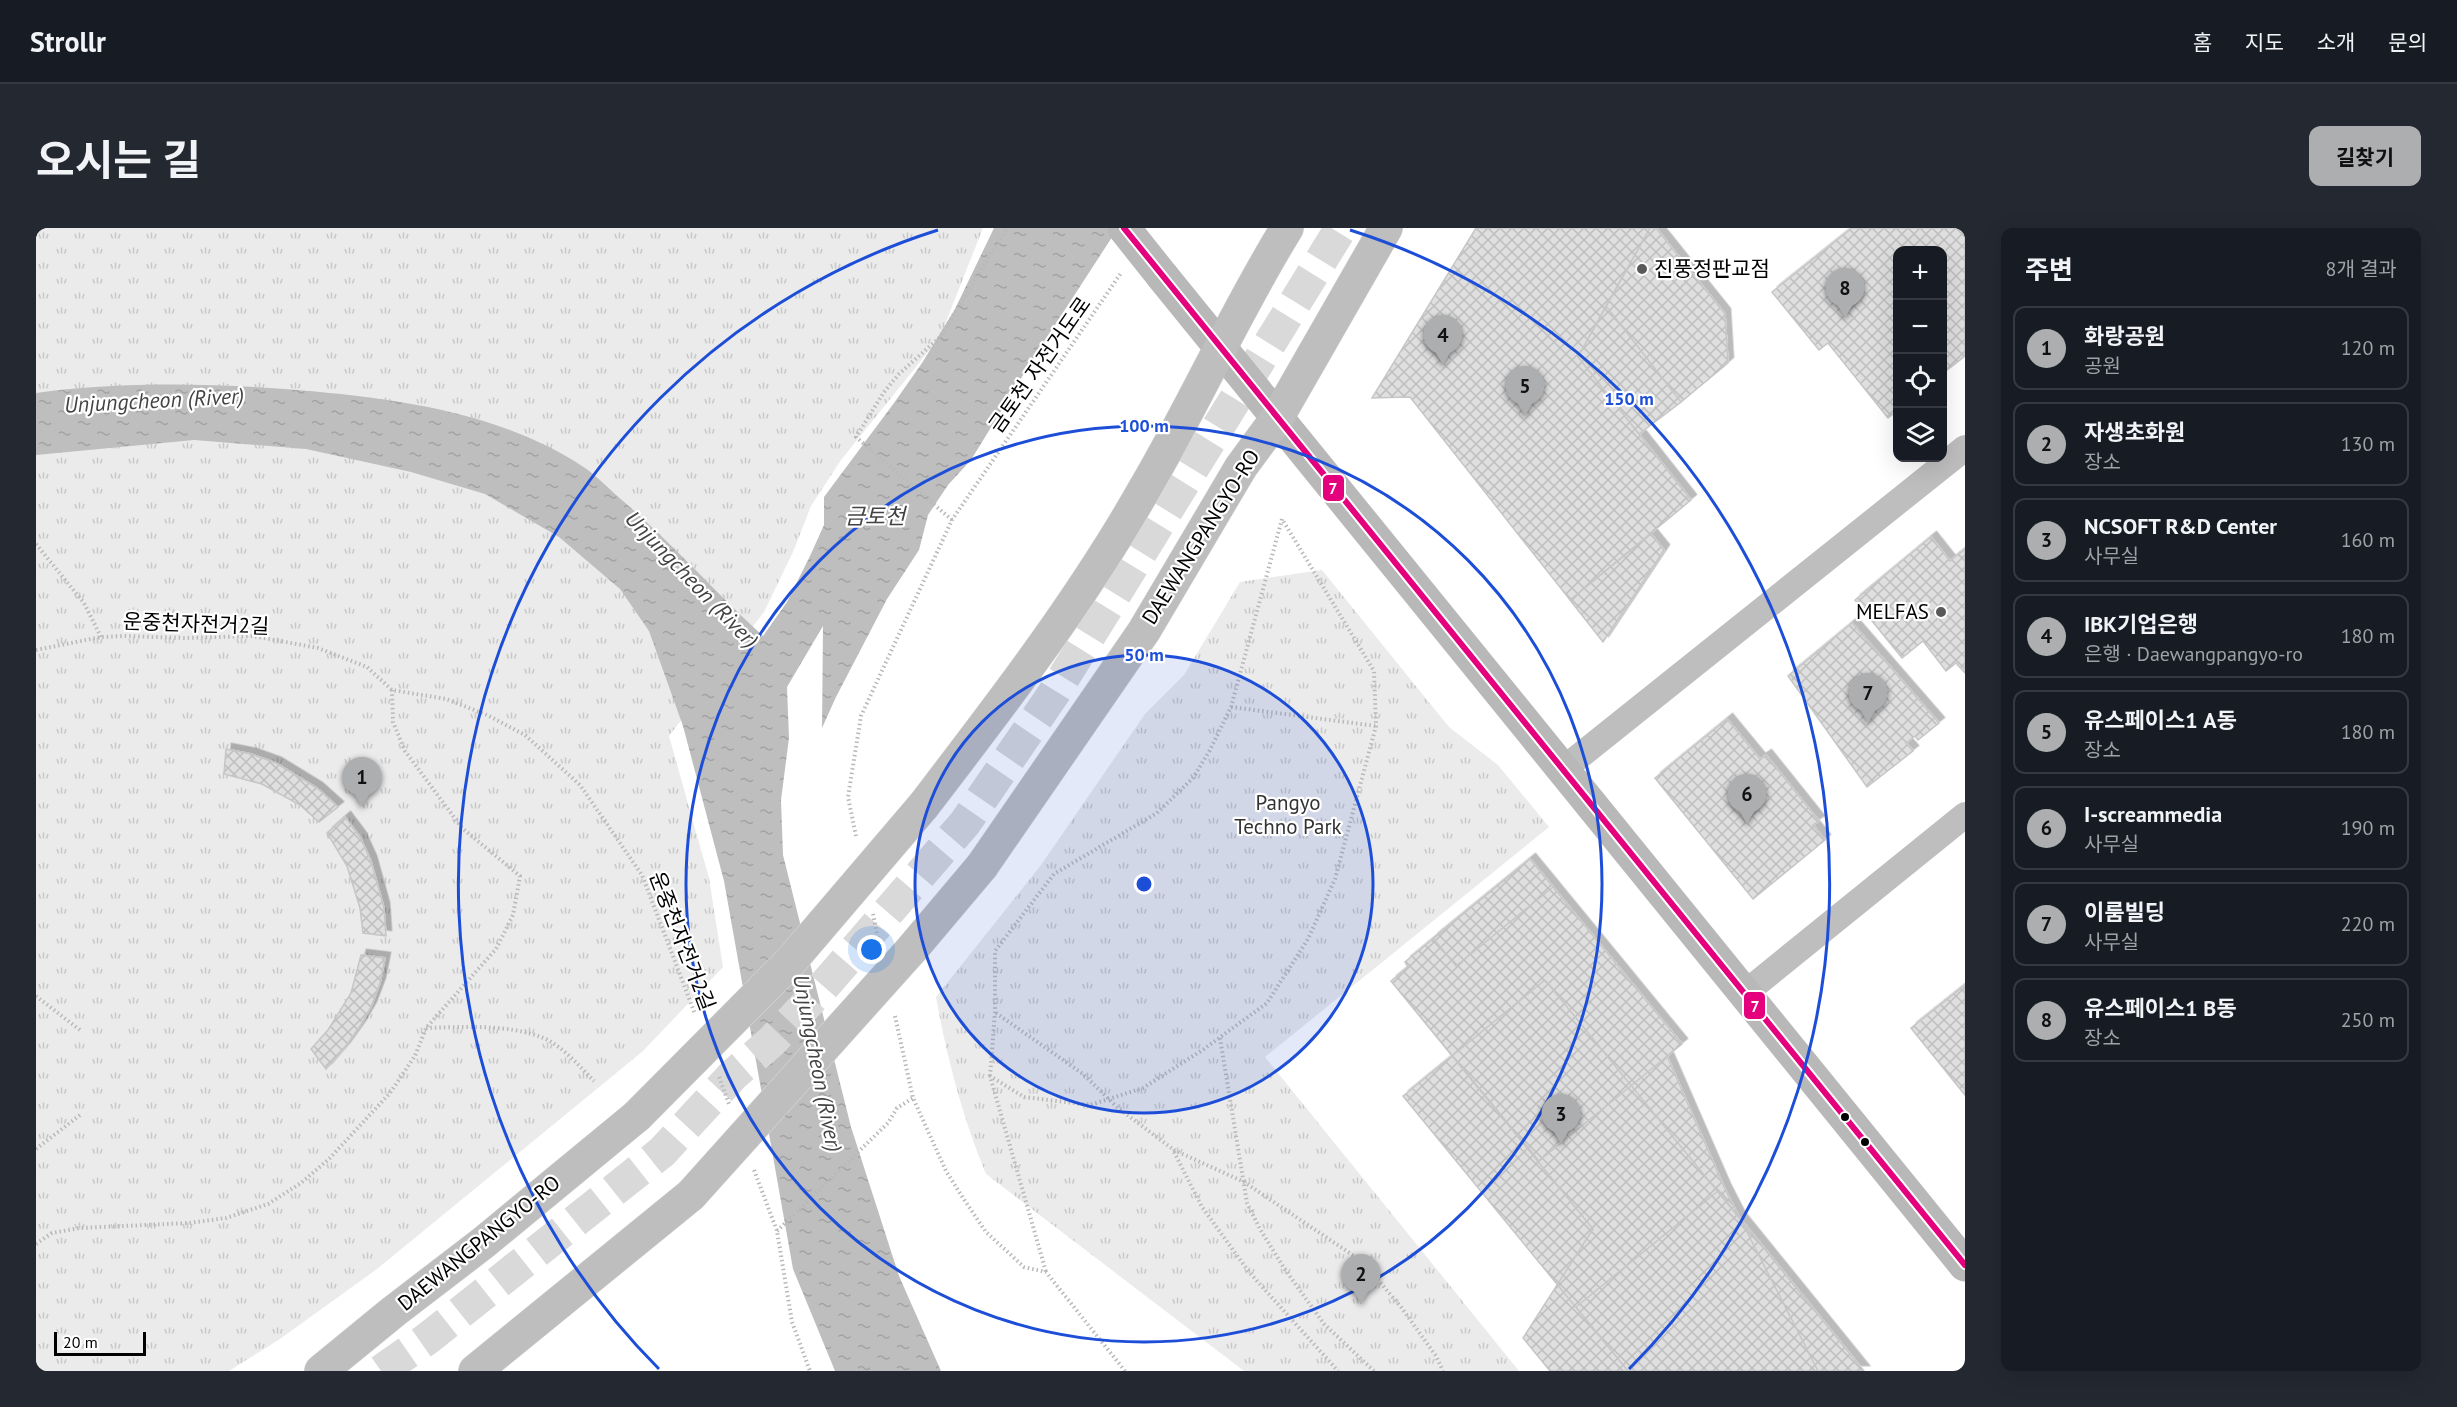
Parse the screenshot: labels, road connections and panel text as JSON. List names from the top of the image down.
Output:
{
  "streets": {
    "main road": ["DAEWANGPANGYO-RO"],
    "path": ["금토천 자전거도로", "운중천자전거2길"]
  },
  "water": ["Unjungcheon (River)", "금토천"],
  "parks": ["Pangyo Techno Park"],
  "places": ["진풍정판교점", "MELFAS"],
  "lines": ["transit line 7"],
  "scale_bar": "20 m",
  "page": {
    "header": "Strollr",
    "nav": [
      "홈",
      "지도",
      "소개",
      "문의"
    ],
    "title": "오시는 길",
    "buttons": "길찾기",
    "heading": ["주변", "8개 결과"],
    "map_buttons": ["+", "−"],
    "pins": [
      "8",
      "4",
      "5",
      "7",
      "1",
      "6",
      "3",
      "2"
    ],
    "list": [
      {
        "mark": "1",
        "name": "화랑공원",
        "note": "공원",
        "value": "120 m"
      },
      {
        "mark": "2",
        "name": "자생초화원",
        "note": "장소",
        "value": "130 m"
      },
      {
        "mark": "3",
        "name": "NCSOFT R&D Center",
        "note": "사무실",
        "value": "160 m"
      },
      {
        "mark": "4",
        "name": "IBK기업은행",
        "note": "은행 · Daewangpangyo-ro",
        "value": "180 m"
      },
      {
        "mark": "5",
        "name": "유스페이스1 A동",
        "note": "장소",
        "value": "180 m"
      },
      {
        "mark": "6",
        "name": "I-screammedia",
        "note": "사무실",
        "value": "190 m"
      },
      {
        "mark": "7",
        "name": "이룸빌딩",
        "note": "사무실",
        "value": "220 m"
      },
      {
        "mark": "8",
        "name": "유스페이스1 B동",
        "note": "장소",
        "value": "250 m"
      }
    ],
    "scale": "20 m"
  },
  "rings": ["150 m", "100 m", "50 m"]
}
